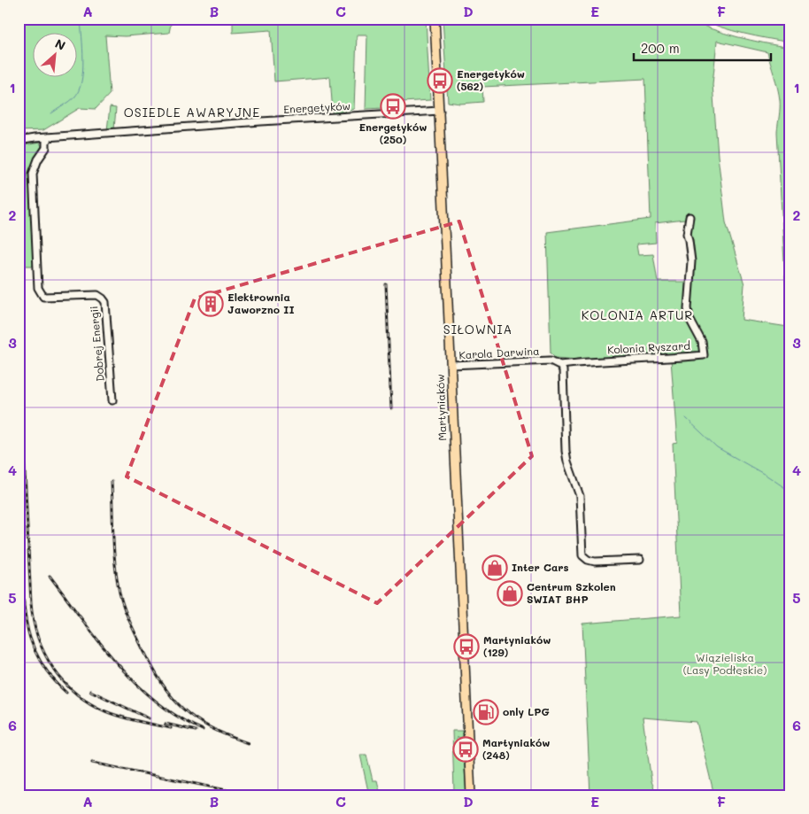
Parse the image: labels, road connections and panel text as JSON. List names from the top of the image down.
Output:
{
  "streets": {
    "main road": ["Martyniaków"],
    "street": [
      "Energetyków",
      "Dobrej Energii",
      "Kolonia Ryszard",
      "Karola Darwina"
    ]
  },
  "crossings": [
    ["Energetyków", "Dobrej Energii"],
    ["Energetyków", "Martyniaków"],
    ["Kolonia Ryszard", "Karola Darwina"],
    ["Karola Darwina", "Martyniaków"]
  ],
  "districts": ["OSIEDLE AWARYJNE", "KOLONIA ARTUR", "SIŁOWNIA"],
  "parks": ["Wiązieliska (Lasy Podłęskie)"],
  "places": {
    "bus stop": [
      "Energetyków (562)",
      "Energetyków (250)",
      "Martyniaków (129)",
      "Martyniaków (248)"
    ],
    "building": ["Elektrownia Jaworzno II"],
    "shop": ["Inter Cars", "Centrum Szkolen SWIAT BHP"],
    "fuel station": ["only LPG"]
  },
  "scale_bar": "200 m",
  "north": "top right",
  "grid": {
    "columns": [
      "A",
      "B",
      "C",
      "D",
      "E",
      "F"
    ],
    "rows": [
      "1",
      "2",
      "3",
      "4",
      "5",
      "6"
    ]
  }
}
